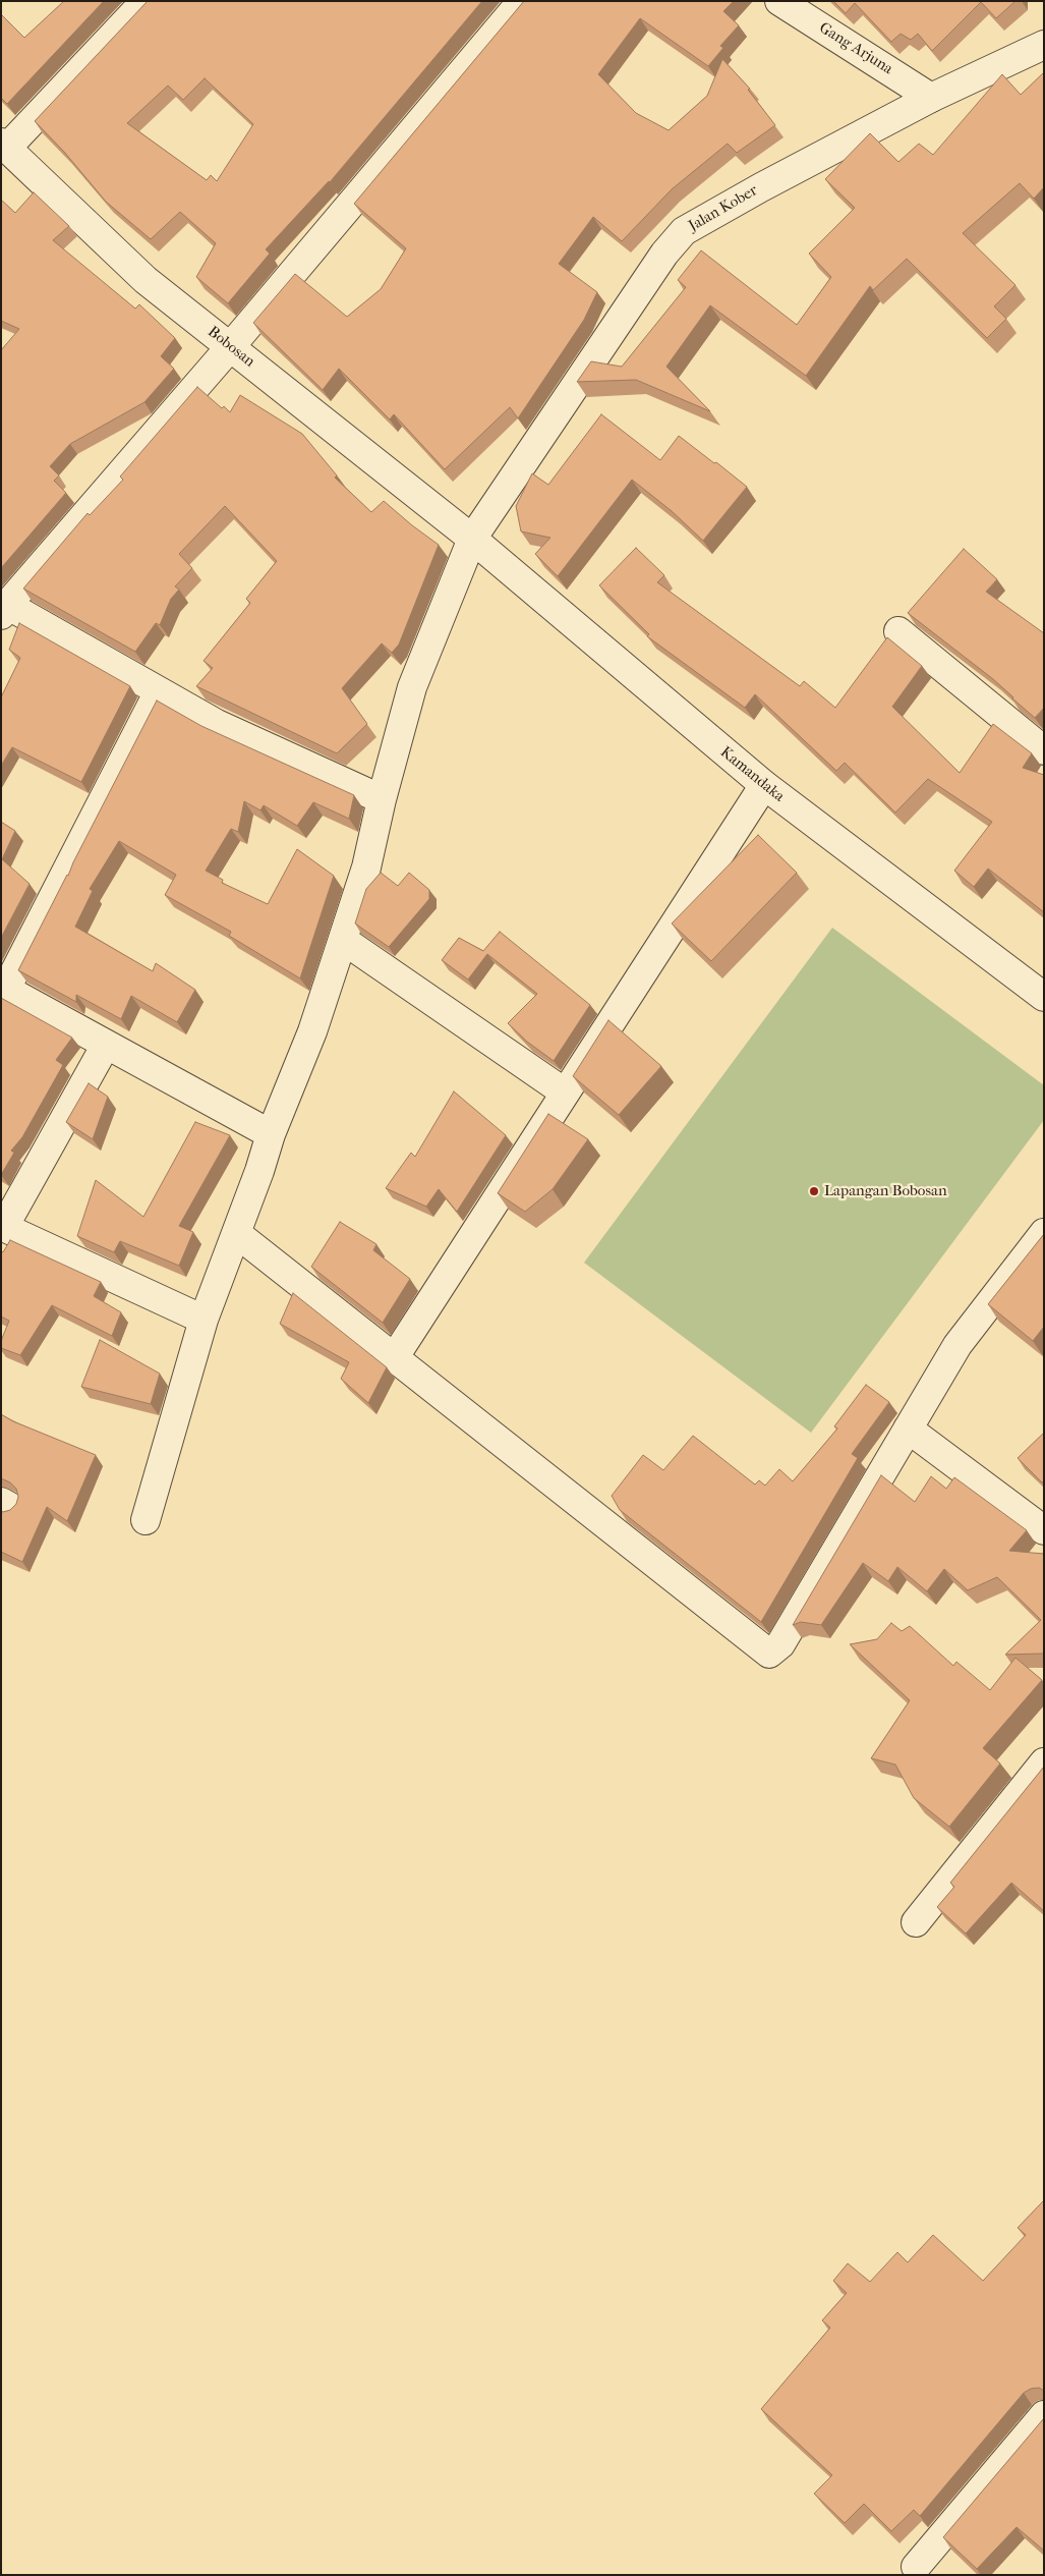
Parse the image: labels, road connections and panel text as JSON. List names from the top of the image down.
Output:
{
  "streets": {
    "street": [
      "Gang Arjuna",
      "Jalan Kober",
      "Bobosan",
      "Kamandaka"
    ]
  },
  "crossings": [
    ["Gang Arjuna", "Jalan Kober"],
    ["Jalan Kober", "Bobosan"],
    ["Jalan Kober", "Kamandaka"],
    ["Bobosan", "Kamandaka"]
  ],
  "places": ["Lapangan Bobosan"]
}
